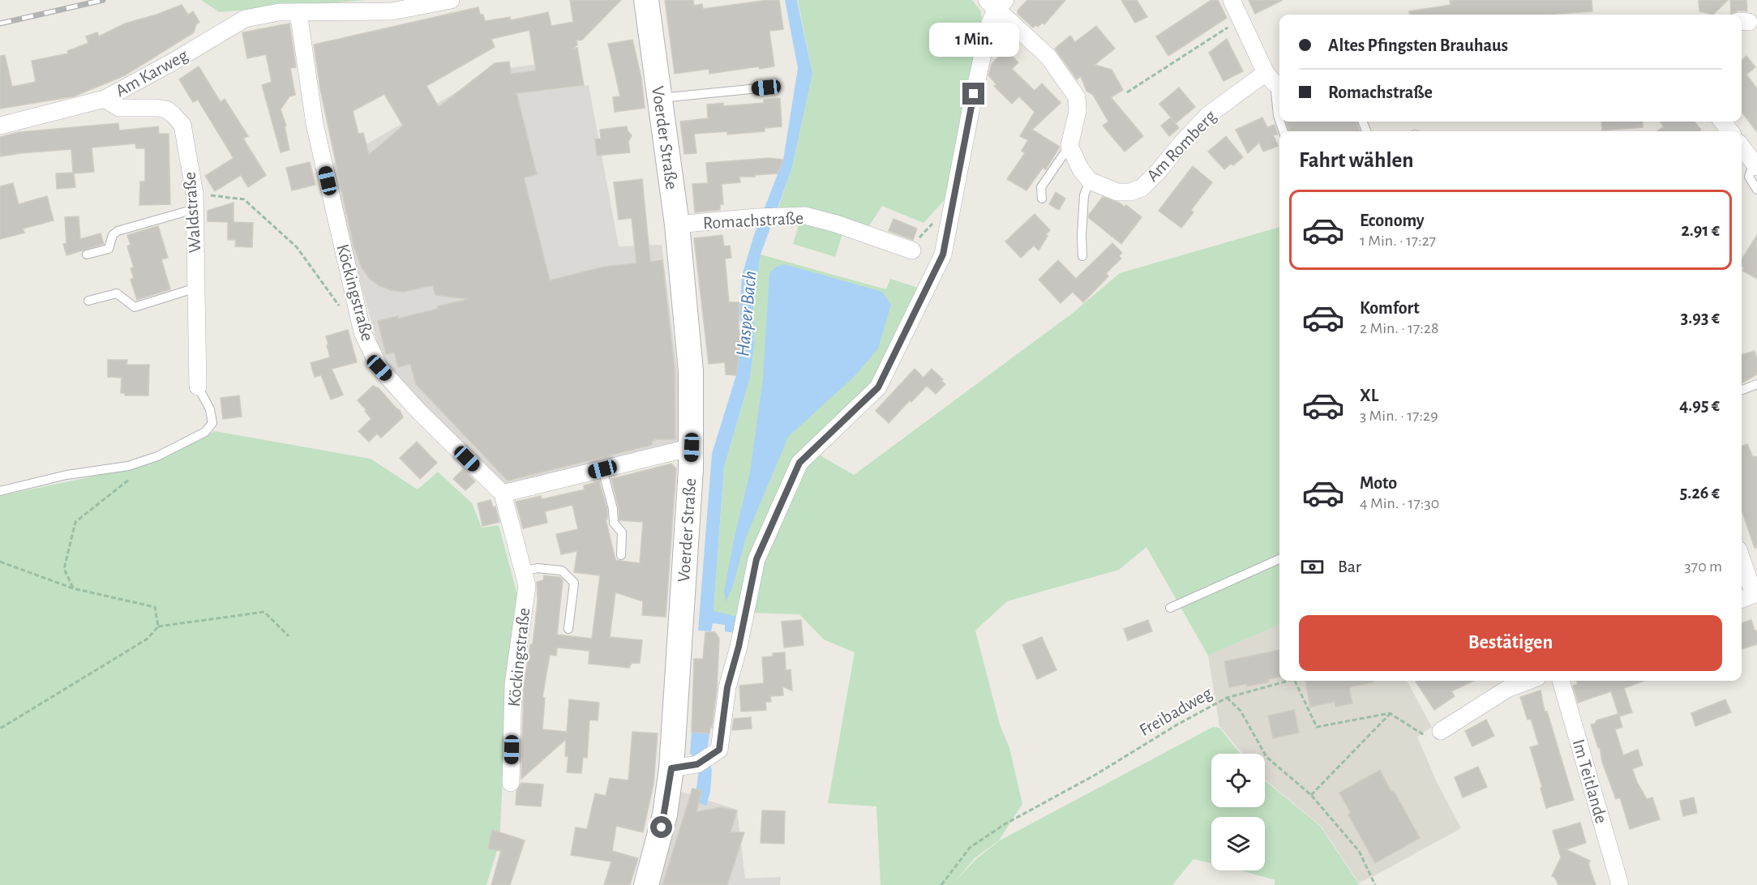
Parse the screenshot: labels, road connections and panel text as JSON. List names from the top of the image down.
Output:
{
  "streets": {
    "main road": ["Voerder Straße"],
    "street": [
      "Am Karweg",
      "Am Romberg",
      "Waldstraße",
      "Romachstraße",
      "Köckingstraße",
      "Im Teitlande"
    ],
    "path": ["Freibadweg"]
  },
  "crossings": [
    ["Am Karweg", "Waldstraße"],
    ["Am Karweg", "Köckingstraße"],
    ["Voerder Straße", "Romachstraße"]
  ],
  "water": ["Hasper Bach"],
  "page": {
    "banner": ["Altes Pfingsten Brauhaus", "Romachstraße"],
    "bubble": "1 Min.",
    "heading": "Fahrt wählen",
    "list": [
      {
        "name": "Economy",
        "note": "1 Min. · 17:27",
        "value": "2.91 €"
      },
      {
        "name": "Komfort",
        "note": "2 Min. · 17:28",
        "value": "3.93 €"
      },
      {
        "name": "XL",
        "note": "3 Min. · 17:29",
        "value": "4.95 €"
      },
      {
        "name": "Moto",
        "note": "4 Min. · 17:30",
        "value": "5.26 €"
      }
    ],
    "pay": ["Bar", "370 m"],
    "buttons": "Bestätigen"
  }
}
